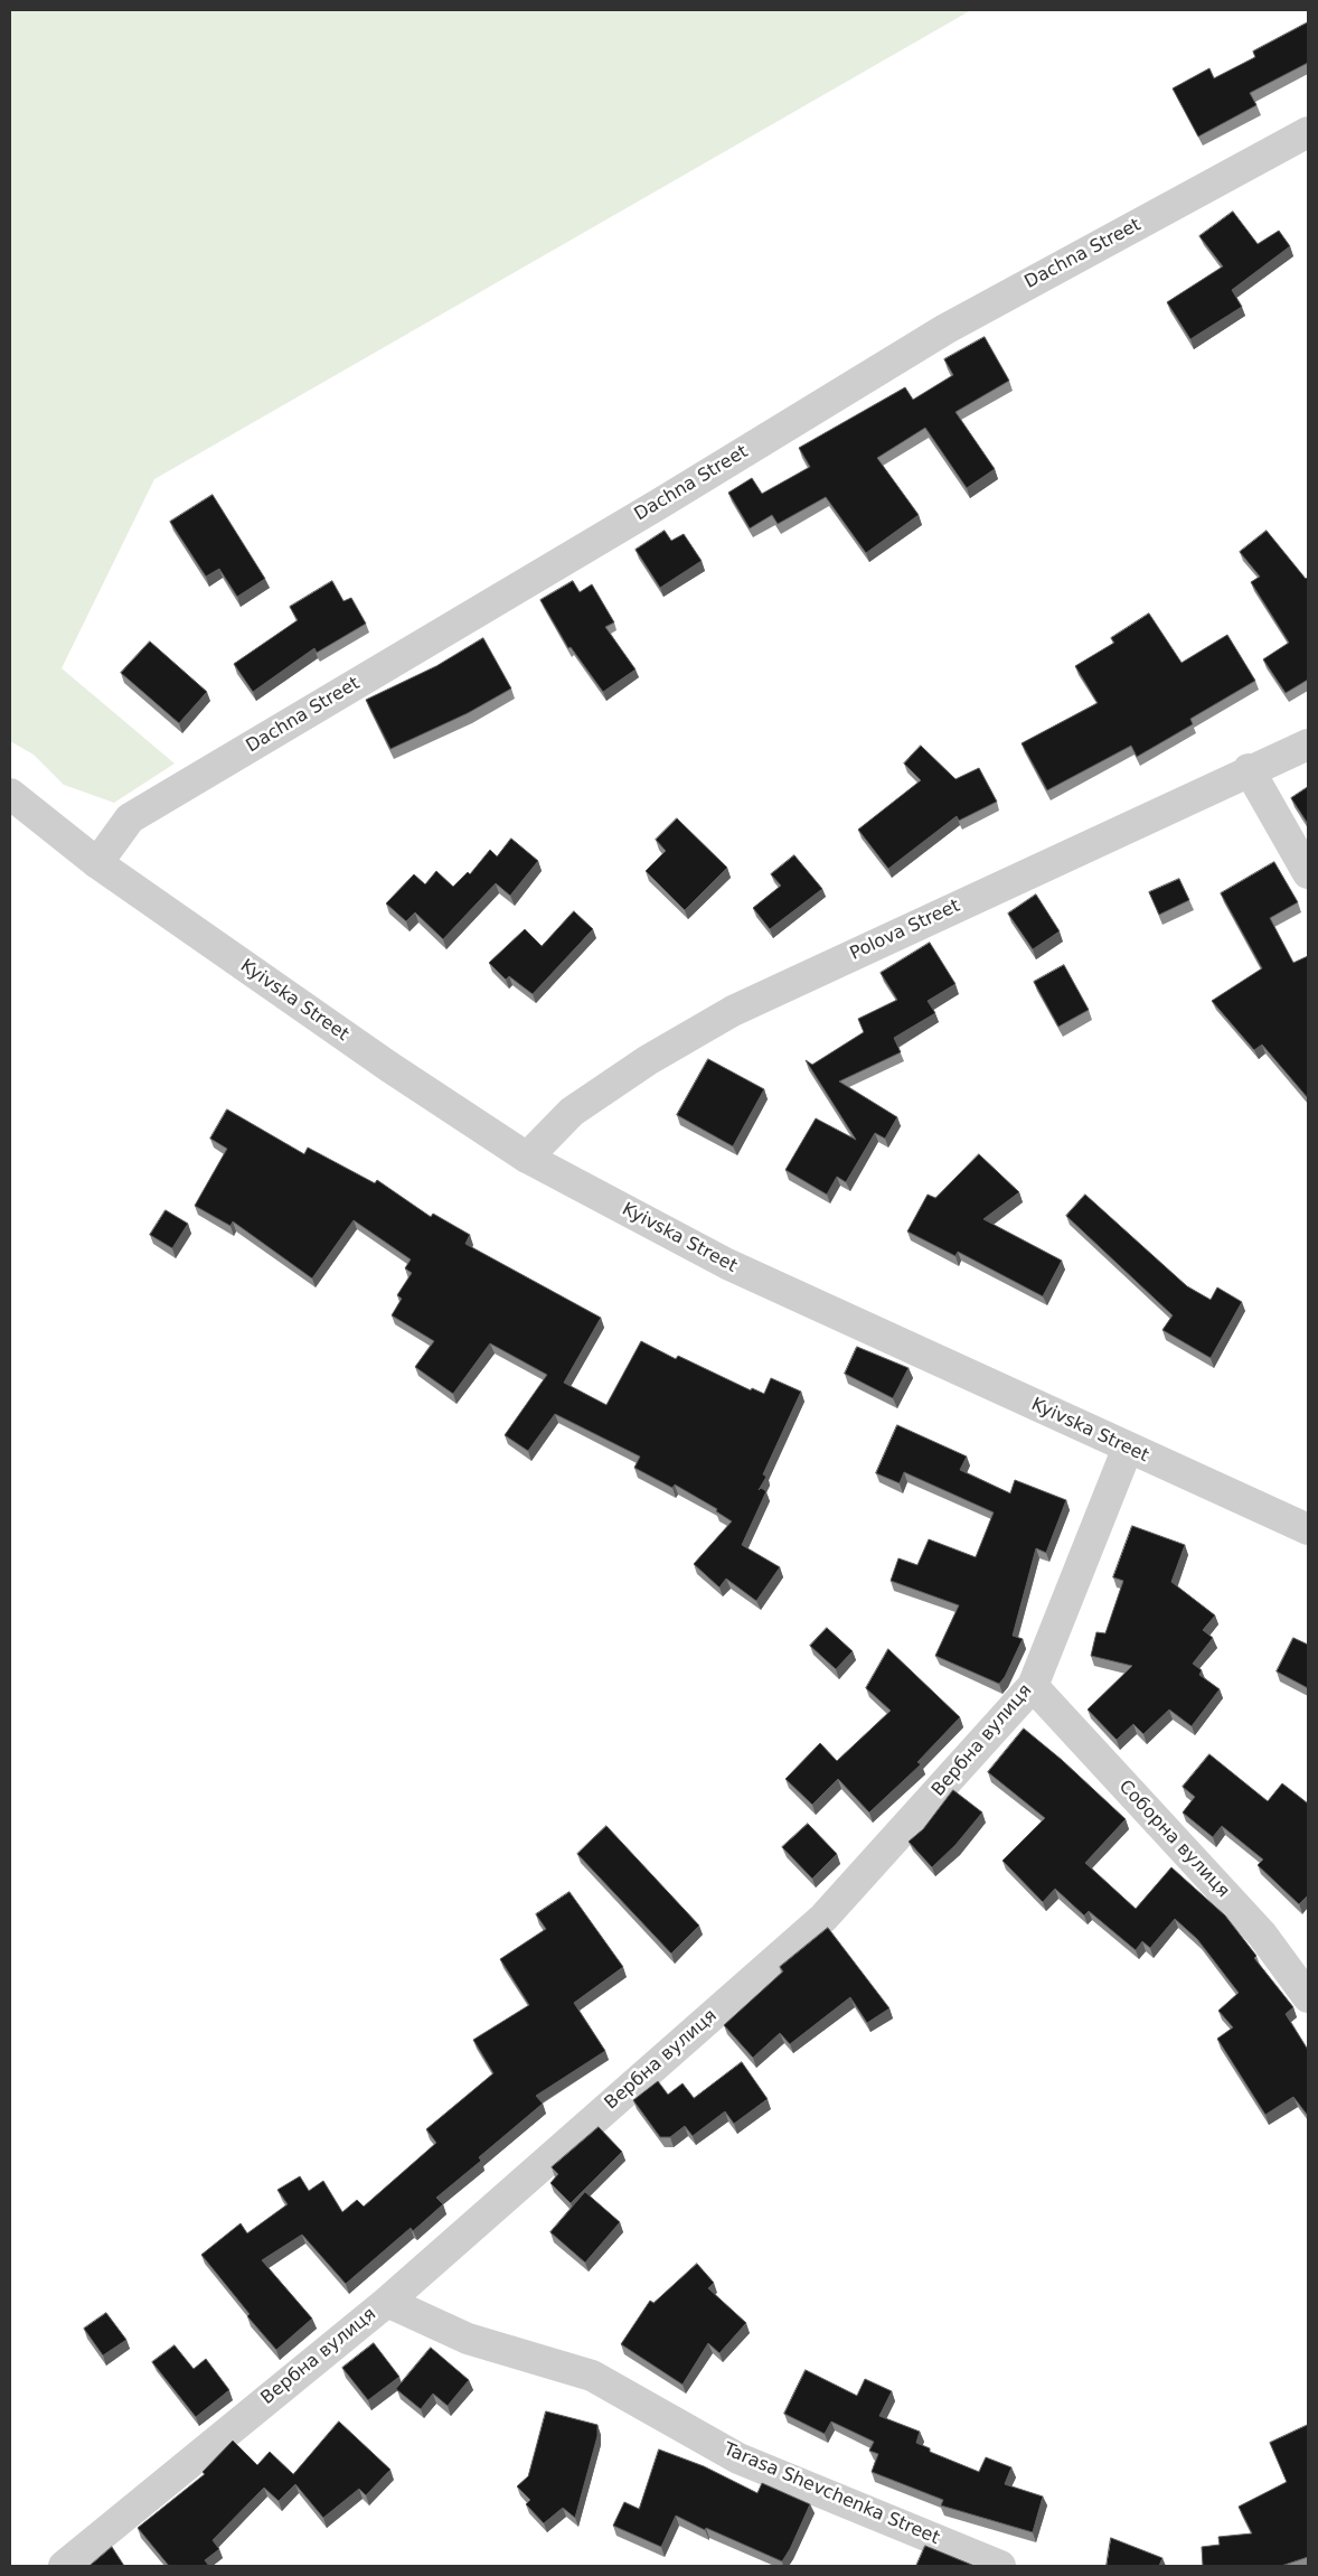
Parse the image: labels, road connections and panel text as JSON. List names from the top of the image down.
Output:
{
  "streets": {
    "street": [
      "Dachna Street",
      "Polova Street",
      "Kyivska Street",
      "Вербна вулиця",
      "Соборна вулиця",
      "Tarasa Shevchenka Street"
    ]
  },
  "crossings": [
    ["Dachna Street", "Kyivska Street"],
    ["Polova Street", "Kyivska Street"],
    ["Kyivska Street", "Вербна вулиця"],
    ["Вербна вулиця", "Соборна вулиця"],
    ["Вербна вулиця", "Tarasa Shevchenka Street"]
  ]
}
